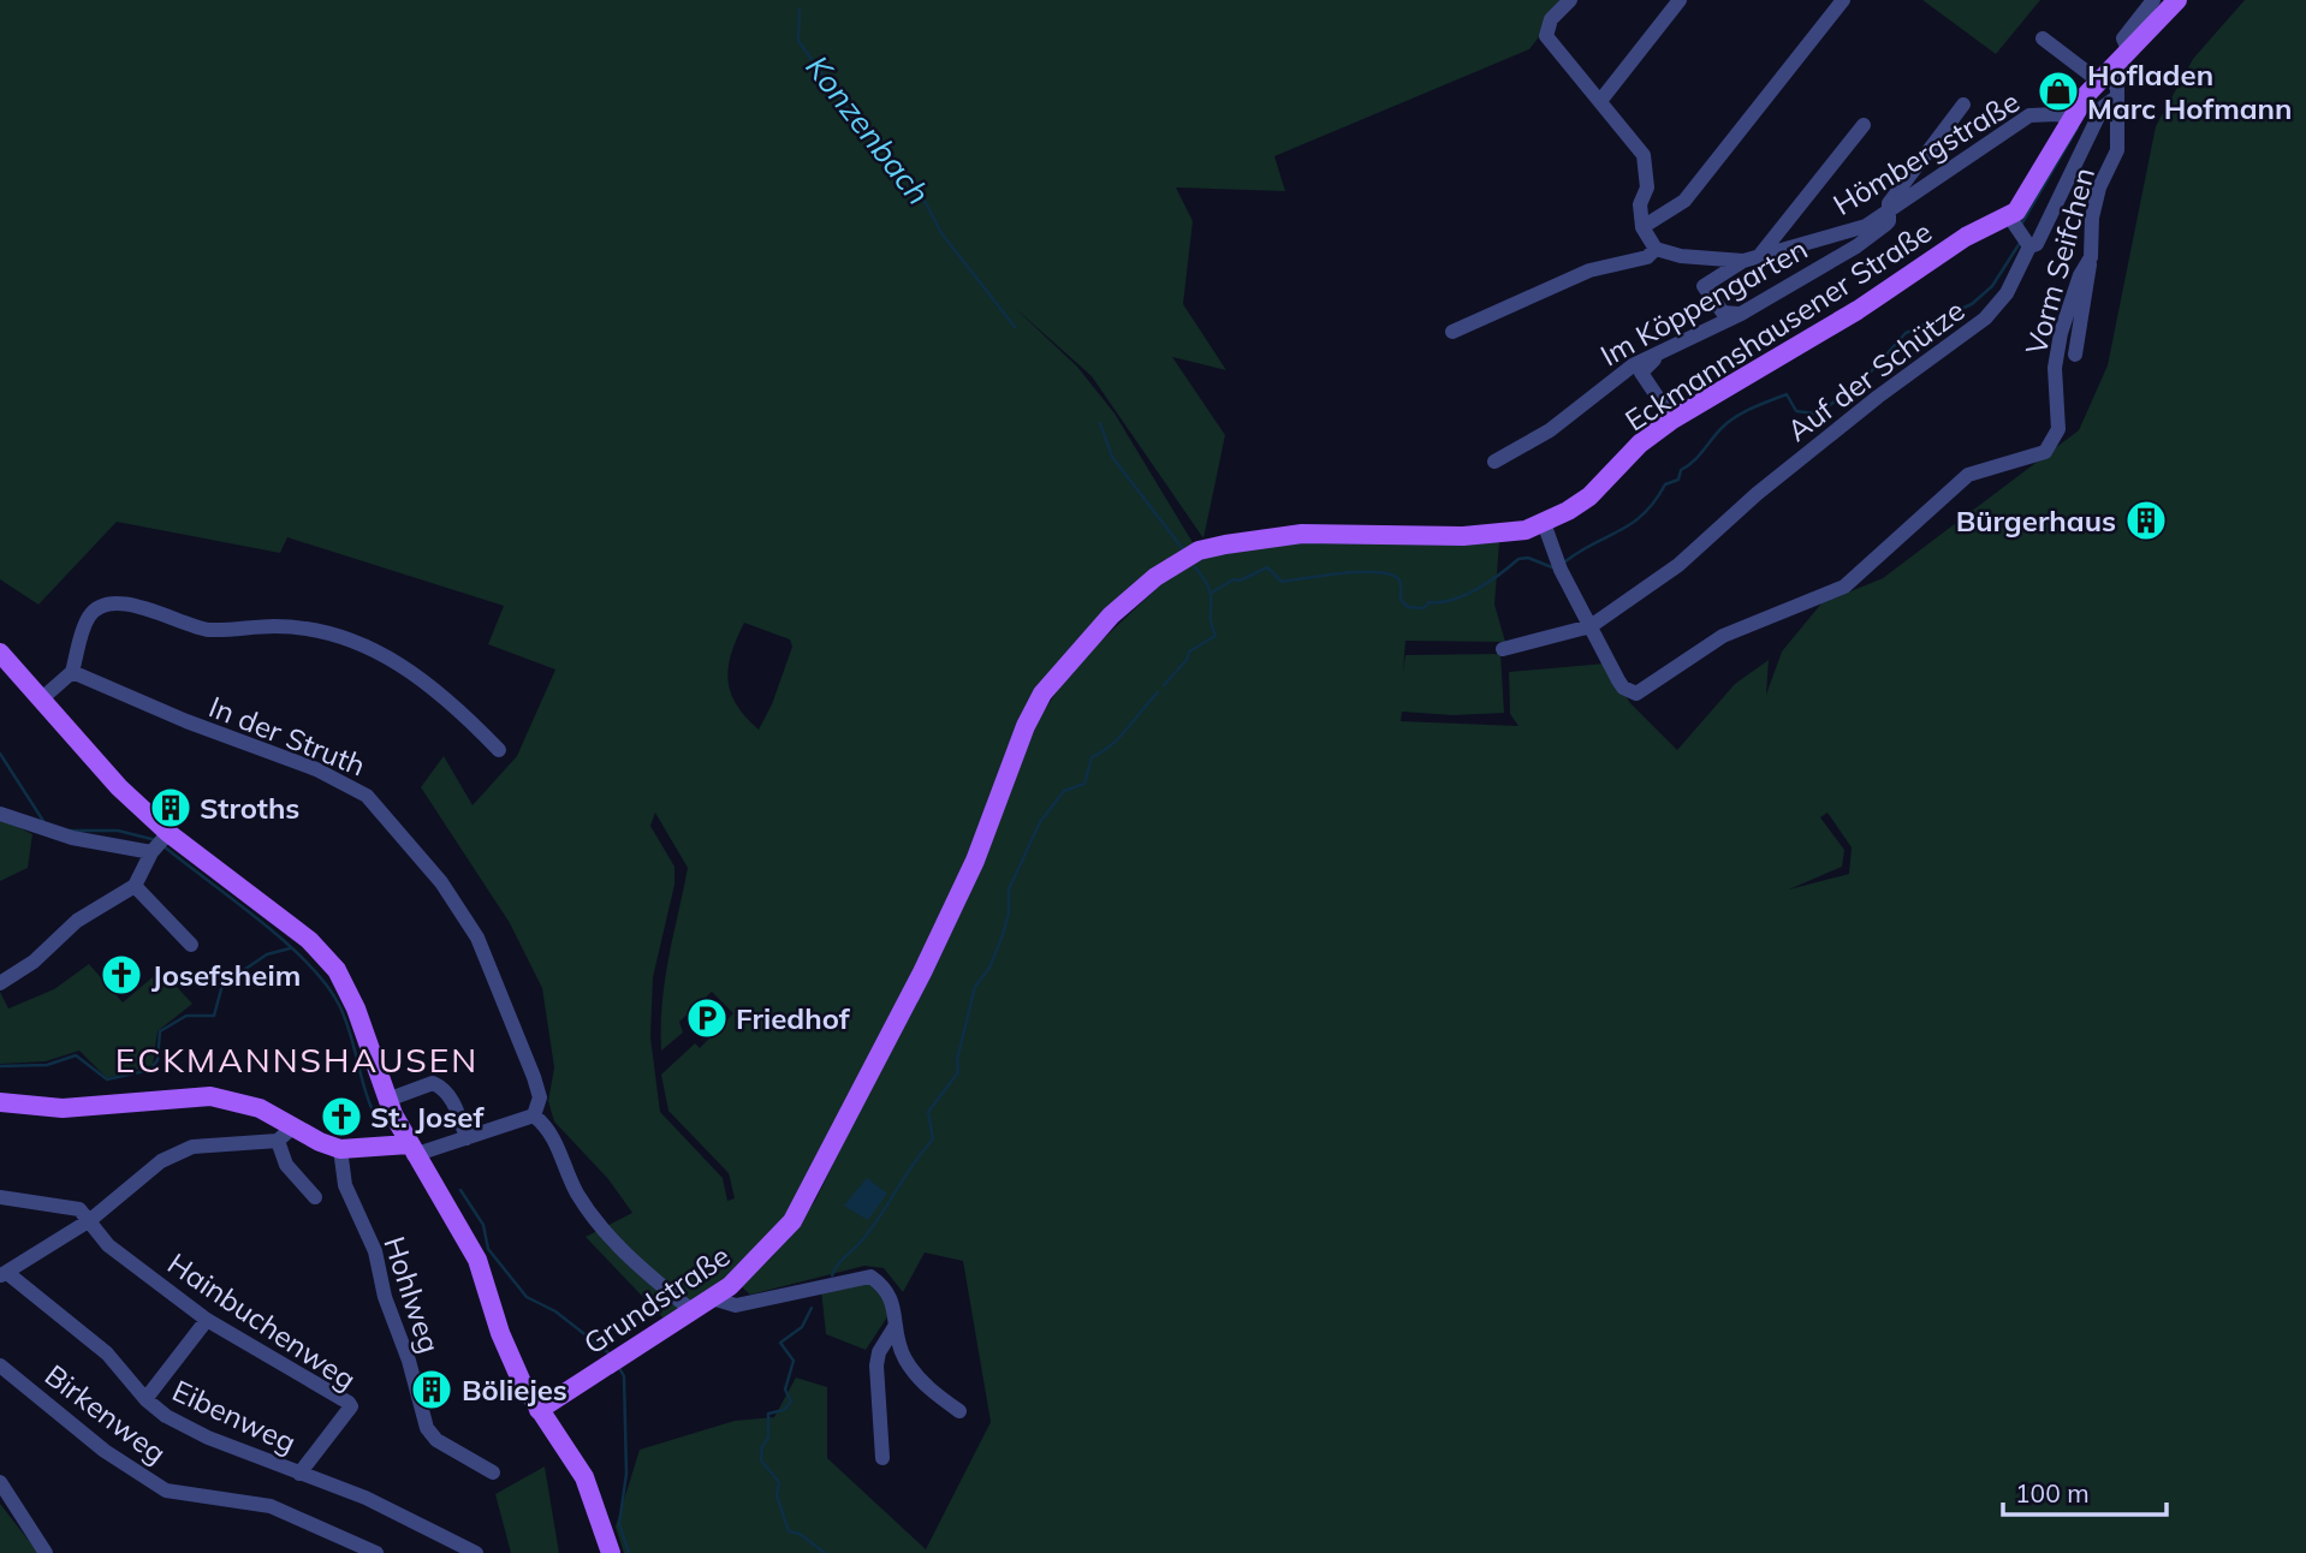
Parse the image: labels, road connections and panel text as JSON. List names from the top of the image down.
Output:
{
  "streets": {
    "main road": ["Eckmannshausener Straße", "Grundstraße"],
    "street": [
      "Hömbergstraße",
      "Vorm Seifchen",
      "Im Köppengarten",
      "Auf der Schütze",
      "In der Struth",
      "Hohlweg",
      "Hainbuchenweg",
      "Birkenweg",
      "Eibenweg"
    ]
  },
  "crossings": [
    ["Hömbergstraße", "Im Köppengarten"],
    ["Hömbergstraße", "Eckmannshausener Straße"],
    ["Vorm Seifchen", "Eckmannshausener Straße"],
    ["Vorm Seifchen", "Auf der Schütze"],
    ["Eckmannshausener Straße", "Grundstraße"],
    ["Hainbuchenweg", "Eibenweg"]
  ],
  "districts": ["ECKMANNSHAUSEN"],
  "water": ["Konzenbach"],
  "places": {
    "shop": ["Hofladen Marc Hofmann"],
    "building": ["Bürgerhaus", "Stroths", "Böliejes"],
    "church": ["Josefsheim", "St. Josef"],
    "parking": ["Friedhof"]
  },
  "scale_bar": "100 m"
}
